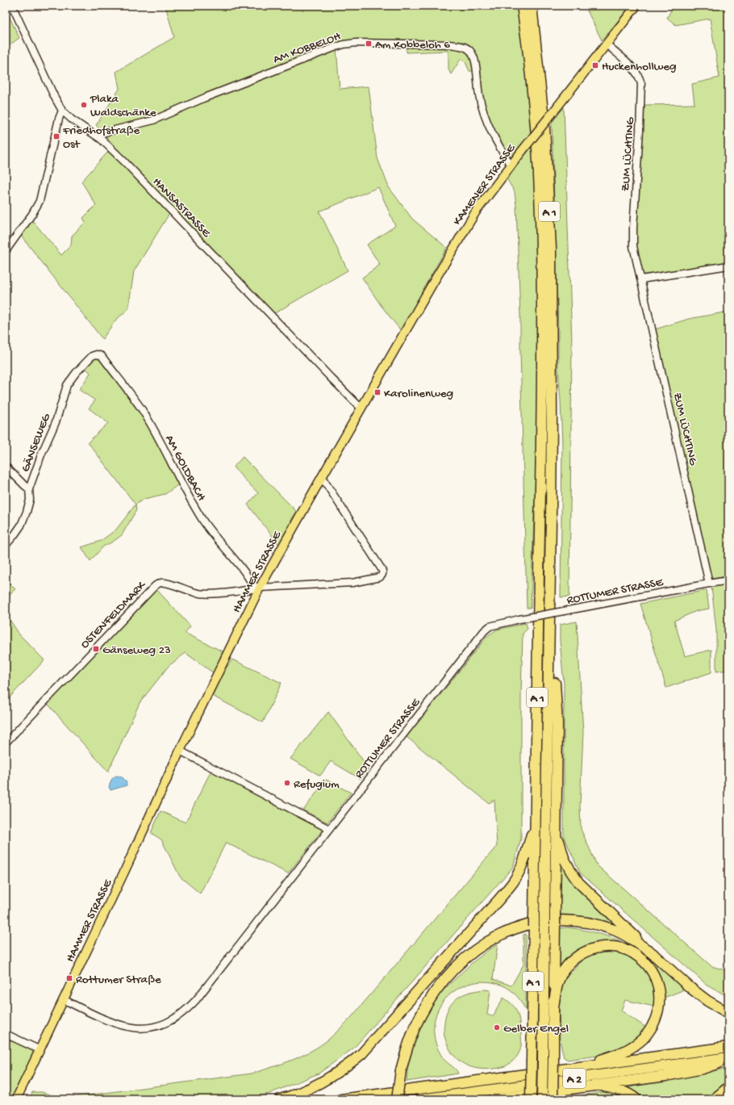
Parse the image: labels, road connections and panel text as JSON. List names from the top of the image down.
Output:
{
  "streets": {
    "highway": ["A 1", "A 2"],
    "main road": ["KAMENER STRASSE", "HAMMER STRASSE"],
    "street": [
      "AM KOBBELOH",
      "ZUM LÜCHTING",
      "HANSASTRASSE",
      "GÄNSEWEG",
      "AM GOLDBACH",
      "ROTTUMER STRASSE",
      "OSTENFELDMARK"
    ]
  },
  "crossings": [
    ["AM KOBBELOH", "KAMENER STRASSE"],
    ["AM KOBBELOH", "HANSASTRASSE"],
    ["ZUM LÜCHTING", "KAMENER STRASSE"],
    ["ZUM LÜCHTING", "ROTTUMER STRASSE"],
    ["KAMENER STRASSE", "HANSASTRASSE"],
    ["KAMENER STRASSE", "HAMMER STRASSE"],
    ["HANSASTRASSE", "HAMMER STRASSE"],
    ["GÄNSEWEG", "AM GOLDBACH"],
    ["AM GOLDBACH", "HAMMER STRASSE"],
    ["AM GOLDBACH", "OSTENFELDMARK"],
    ["HAMMER STRASSE", "ROTTUMER STRASSE"],
    ["HAMMER STRASSE", "OSTENFELDMARK"]
  ],
  "places": {
    "transit": [
      "Am Kobbeloh 6",
      "Huckenhollweg",
      "Friedhofstraße Ost",
      "Karolinenweg",
      "Gänseweg 23",
      "Rottumer Straße"
    ],
    "other": ["Plaka Waldschänke", "Refugium", "Gelber Engel"]
  }
}
